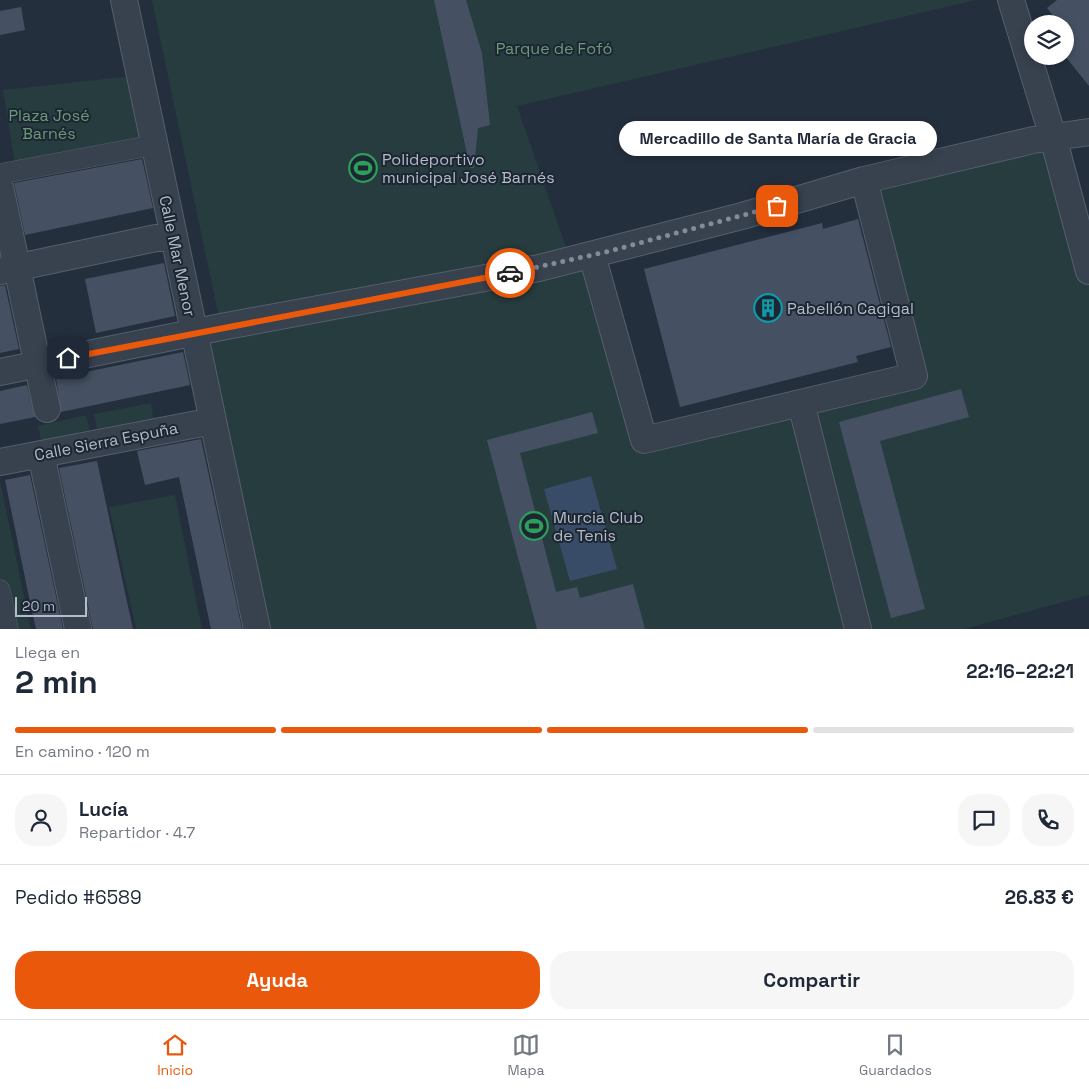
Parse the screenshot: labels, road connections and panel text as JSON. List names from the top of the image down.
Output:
{
  "streets": {
    "street": ["Calle Mar Menor", "Calle Sierra Espuña"]
  },
  "crossings": [
    ["Calle Mar Menor", "Calle Sierra Espuña"]
  ],
  "parks": ["Parque de Fofó", "Plaza José Barnés"],
  "places": {
    "sports": ["Polideportivo municipal José Barnés", "Murcia Club de Tenis"],
    "other": ["Mercadillo de Santa María de Gracia"],
    "building": ["Pabellón Cagigal"]
  },
  "scale_bar": "20 m",
  "page": {
    "bubble": "Mercadillo de Santa María de Gracia",
    "scale": "20 m",
    "heading": ["2 min", "Llega en", "22:16–22:21"],
    "panel": [
      "Lucía",
      "Repartidor · 4.7",
      "Pedido #6589",
      "26.83 €"
    ],
    "bar": "En camino · 120 m",
    "buttons": ["Ayuda", "Compartir"],
    "tabs": ["Inicio", "Mapa", "Guardados"]
  }
}
